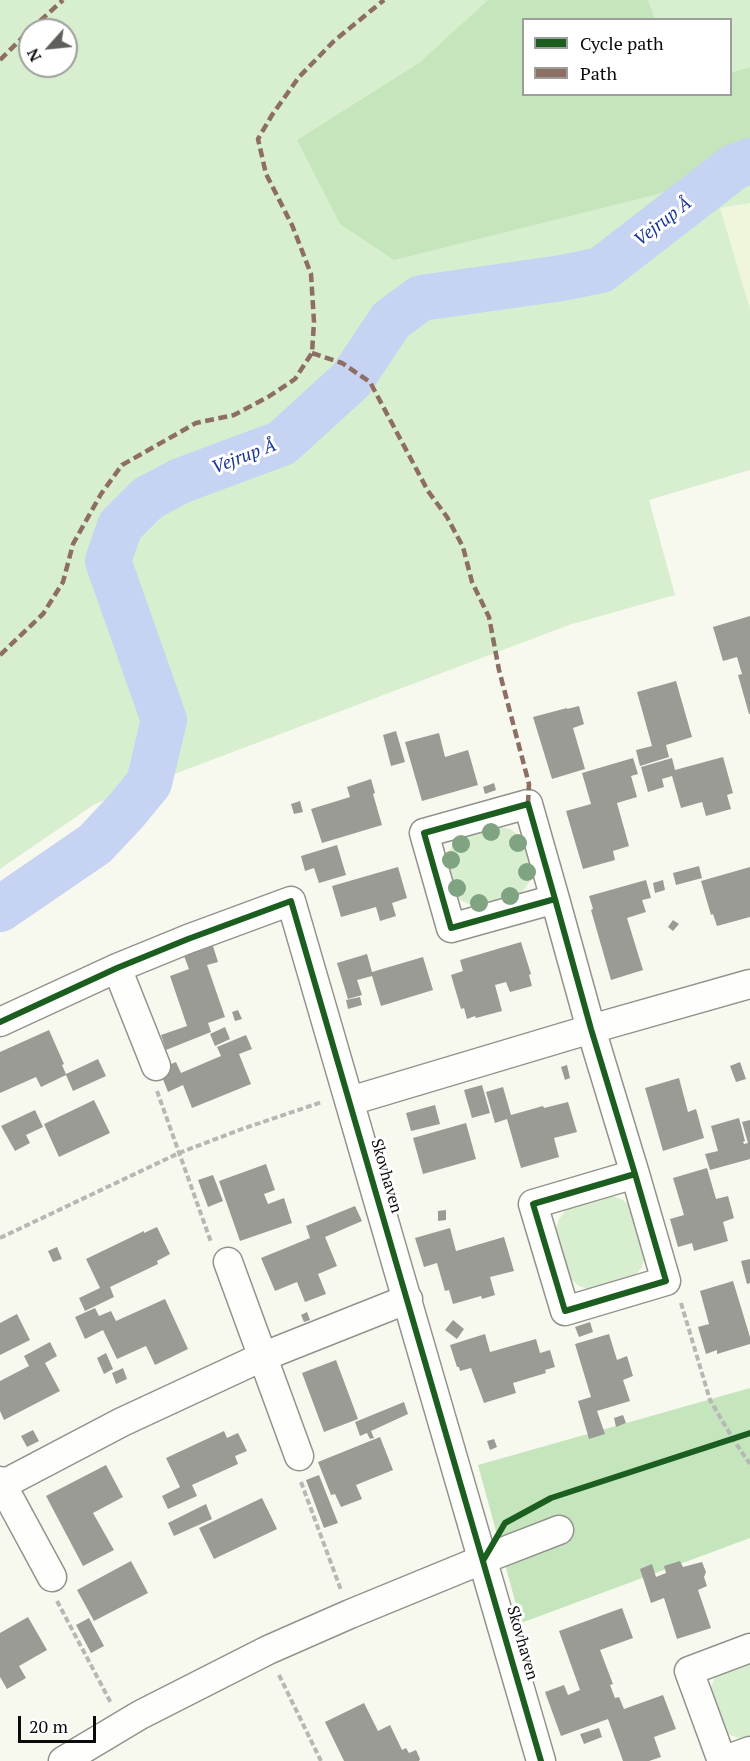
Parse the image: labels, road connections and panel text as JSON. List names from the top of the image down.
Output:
{
  "streets": {
    "street": ["Skovhaven"]
  },
  "water": ["Vejrup Å"],
  "legend": ["Cycle path", "Path"],
  "scale_bar": "20 m",
  "north": "bottom left"
}
